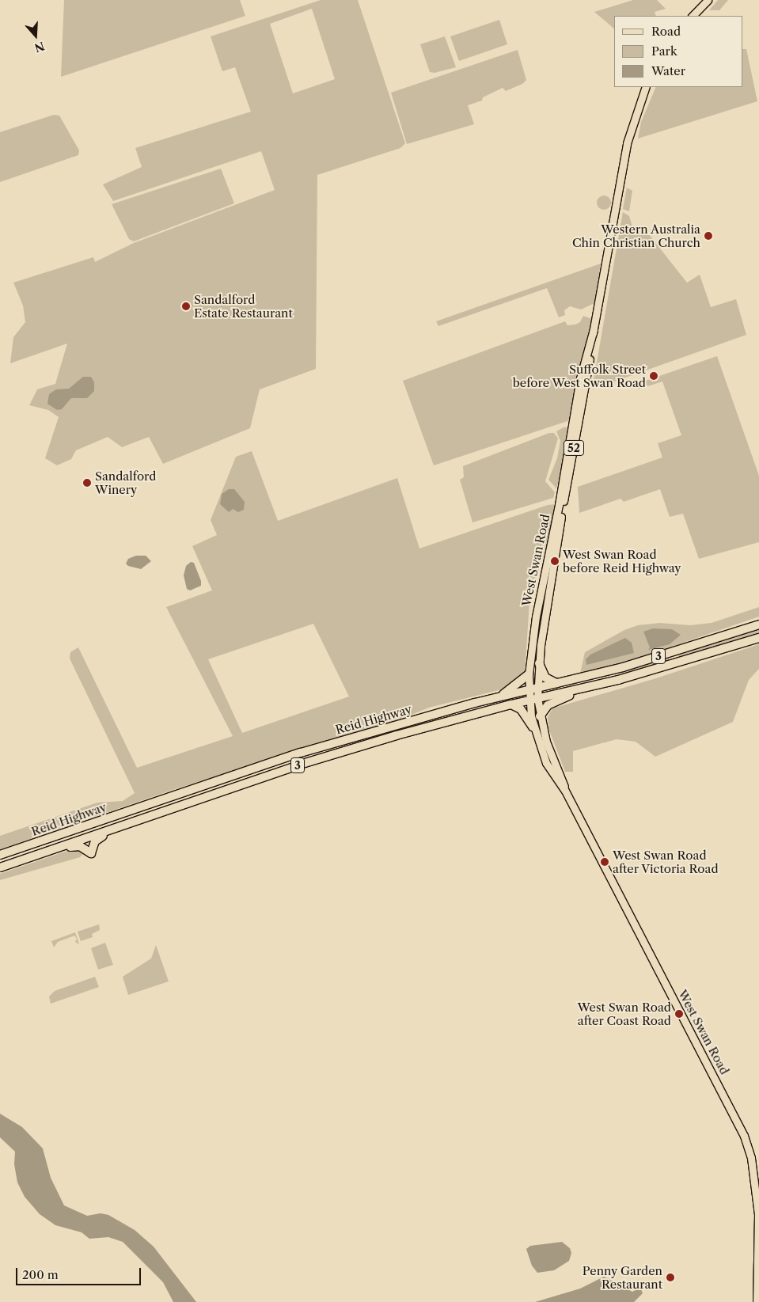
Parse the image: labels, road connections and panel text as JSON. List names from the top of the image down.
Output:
{
  "streets": {
    "highway": ["3", "Reid Highway"],
    "main road": ["52", "West Swan Road"]
  },
  "crossings": [
    ["West Swan Road", "Reid Highway"]
  ],
  "places": [
    "Western Australia Chin Christian Church",
    "Sandalford Estate Restaurant",
    "Suffolk Street before West Swan Road",
    "Sandalford Winery",
    "West Swan Road before Reid Highway",
    "West Swan Road after Victoria Road",
    "West Swan Road after Coast Road",
    "Penny Garden Restaurant"
  ],
  "legend": ["Road", "Park", "Water"],
  "scale_bar": "200 m",
  "north": "bottom"
}
